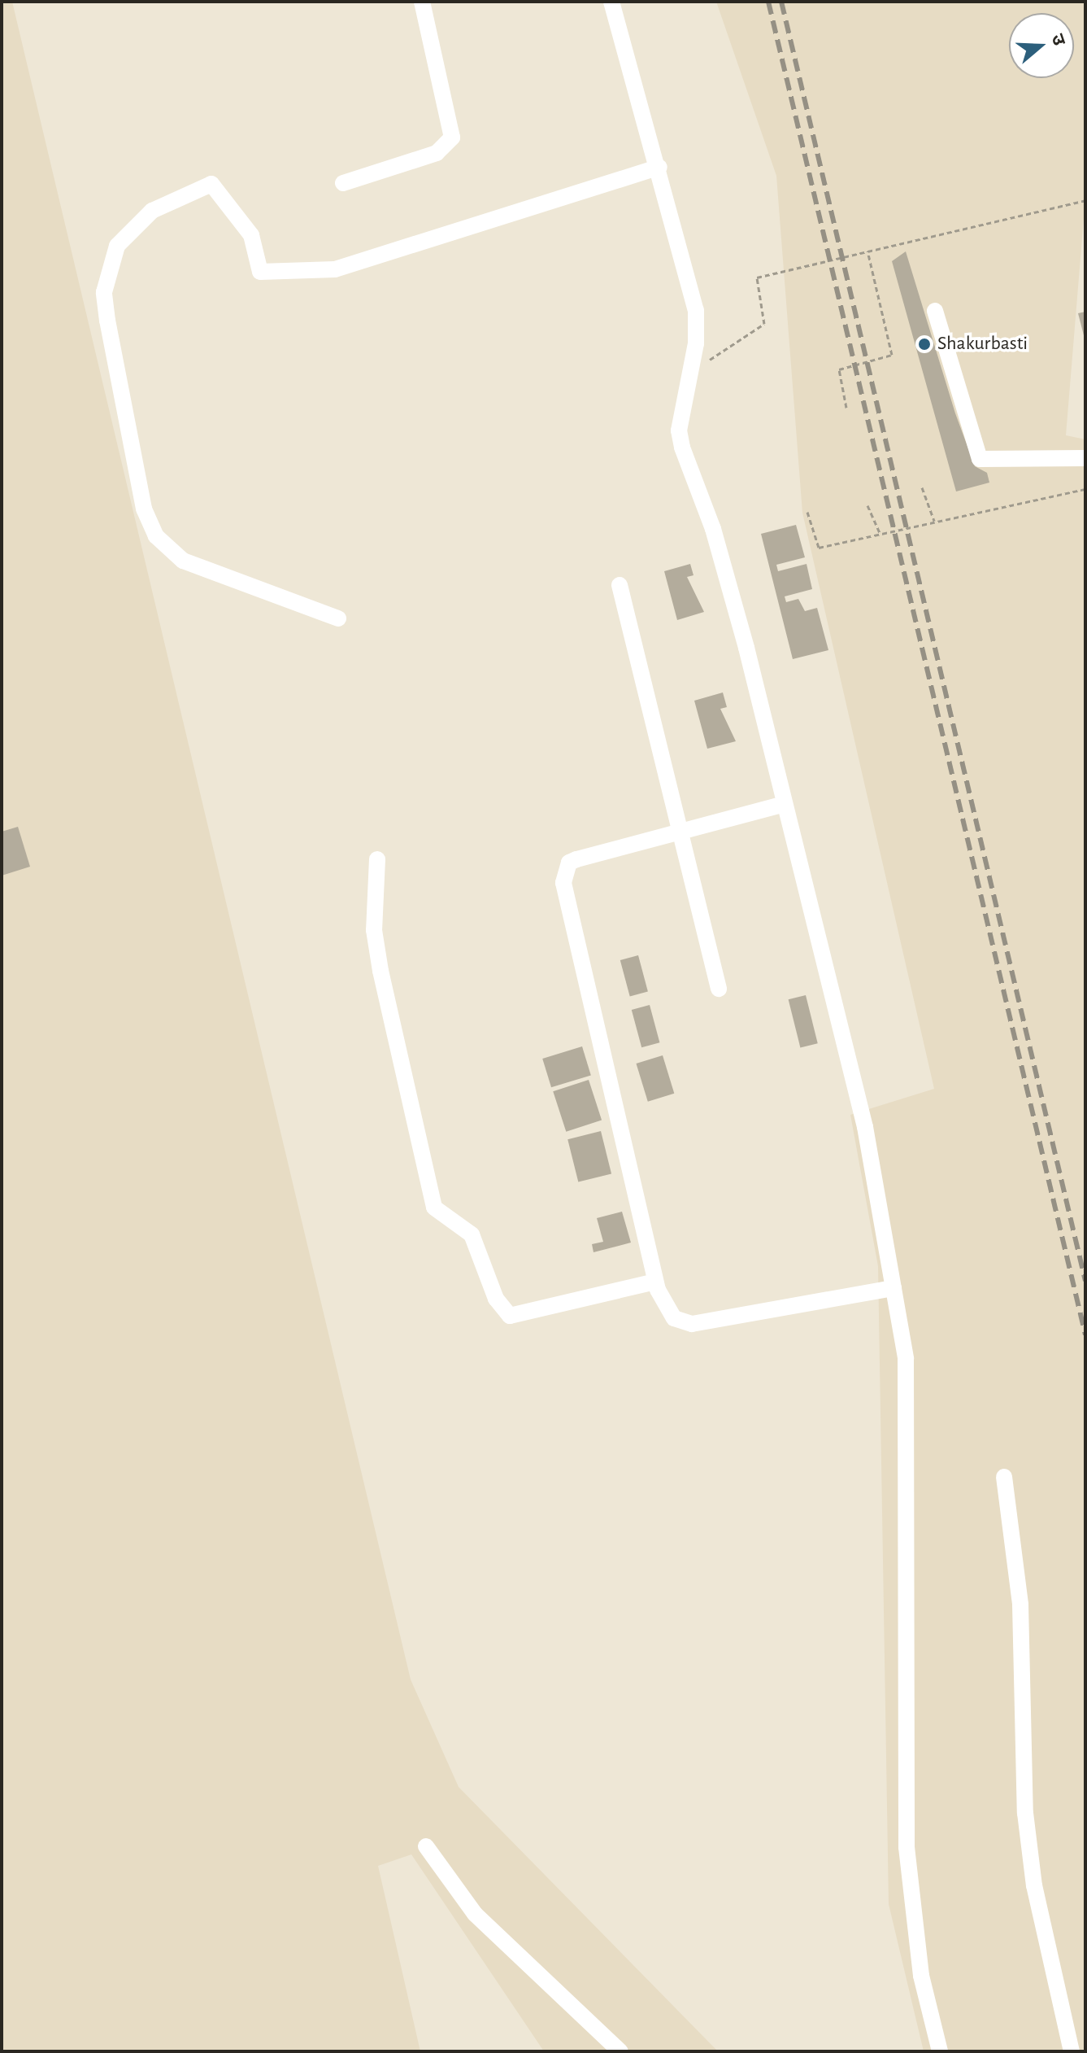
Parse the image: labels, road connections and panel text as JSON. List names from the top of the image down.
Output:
{
  "places": ["Shakurbasti"],
  "north": "right"
}
